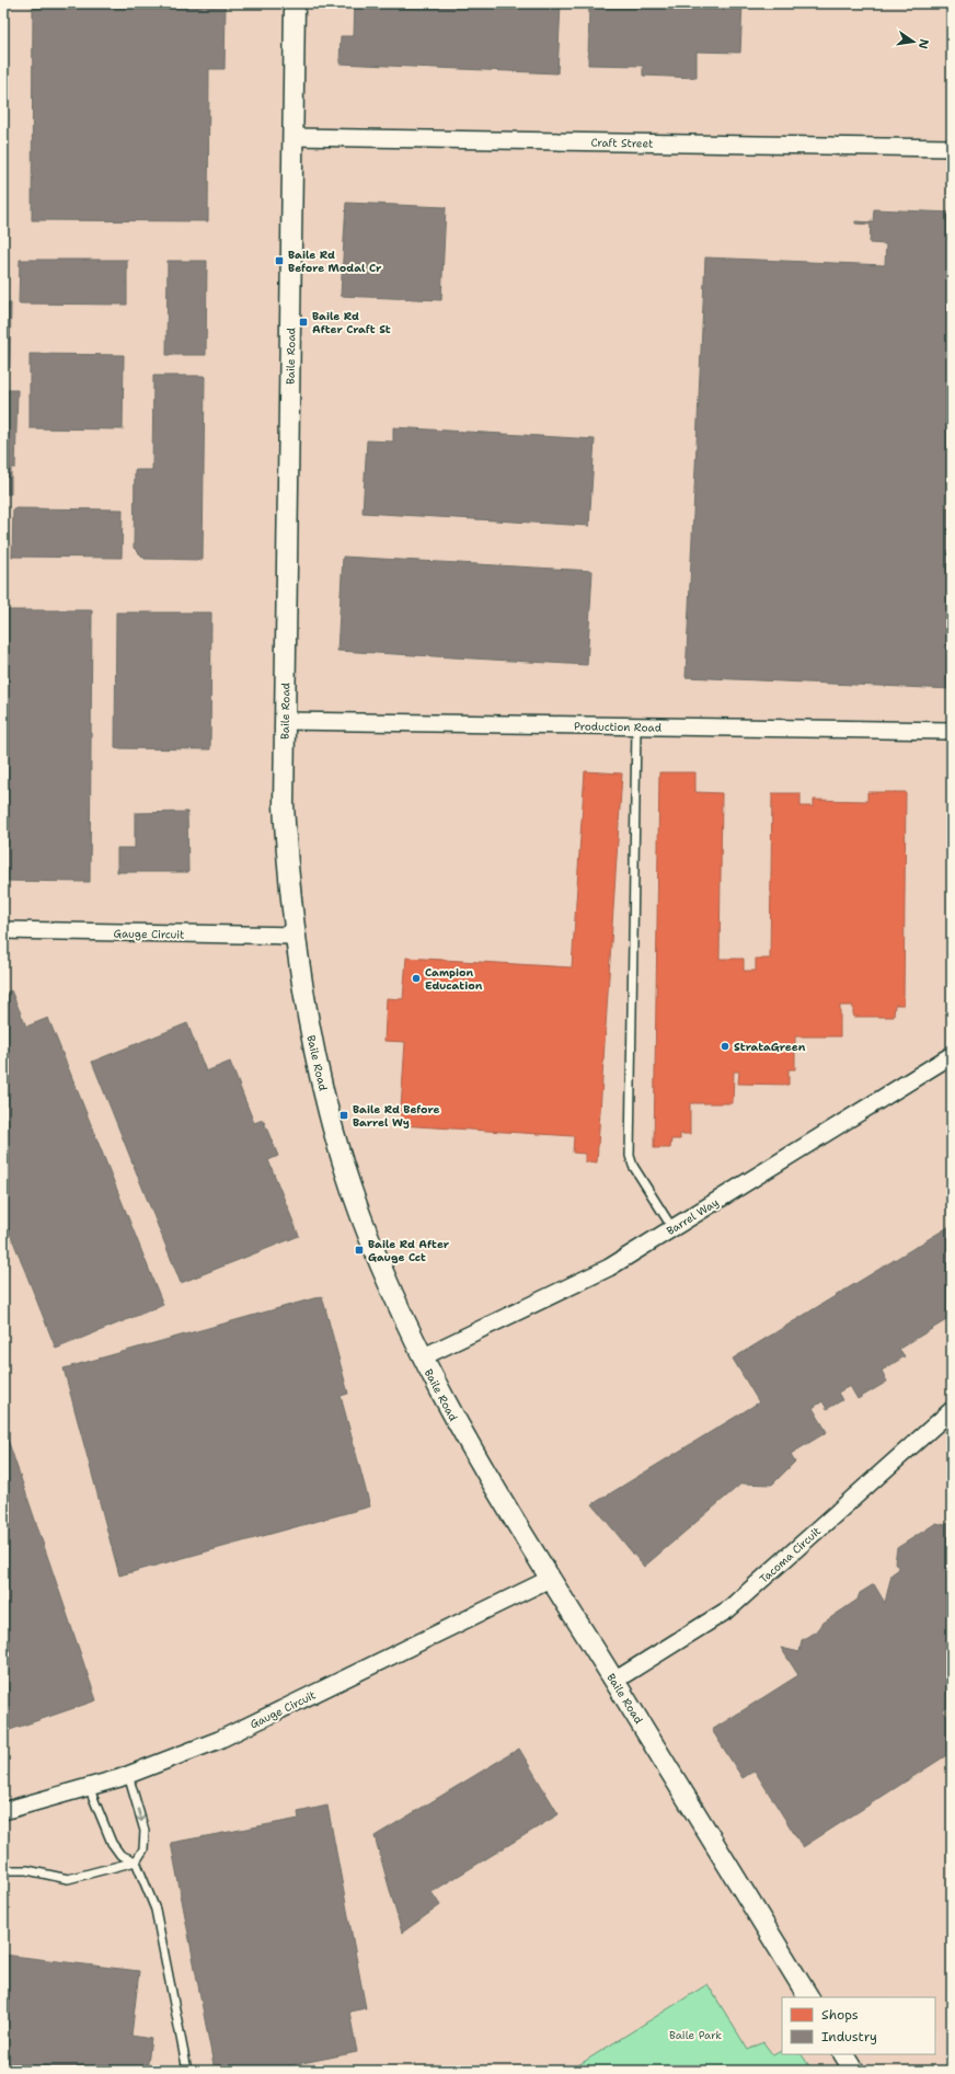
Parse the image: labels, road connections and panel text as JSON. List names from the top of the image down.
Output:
{
  "streets": {
    "street": [
      "Craft Street",
      "Baile Road",
      "Production Road",
      "Gauge Circuit",
      "Barrel Way",
      "Tacoma Circuit"
    ]
  },
  "crossings": [
    ["Craft Street", "Baile Road"],
    ["Baile Road", "Production Road"],
    ["Baile Road", "Gauge Circuit"],
    ["Baile Road", "Barrel Way"],
    ["Baile Road", "Tacoma Circuit"]
  ],
  "parks": ["Baile Park"],
  "places": {
    "transit": [
      "Baile Rd Before Modal Cr",
      "Baile Rd After Craft St",
      "Baile Rd Before Barrel Wy",
      "Baile Rd After Gauge Cct"
    ],
    "other": ["Campion Education", "StrataGreen"]
  },
  "legend": ["Shops", "Industry"],
  "north": "right"
}
